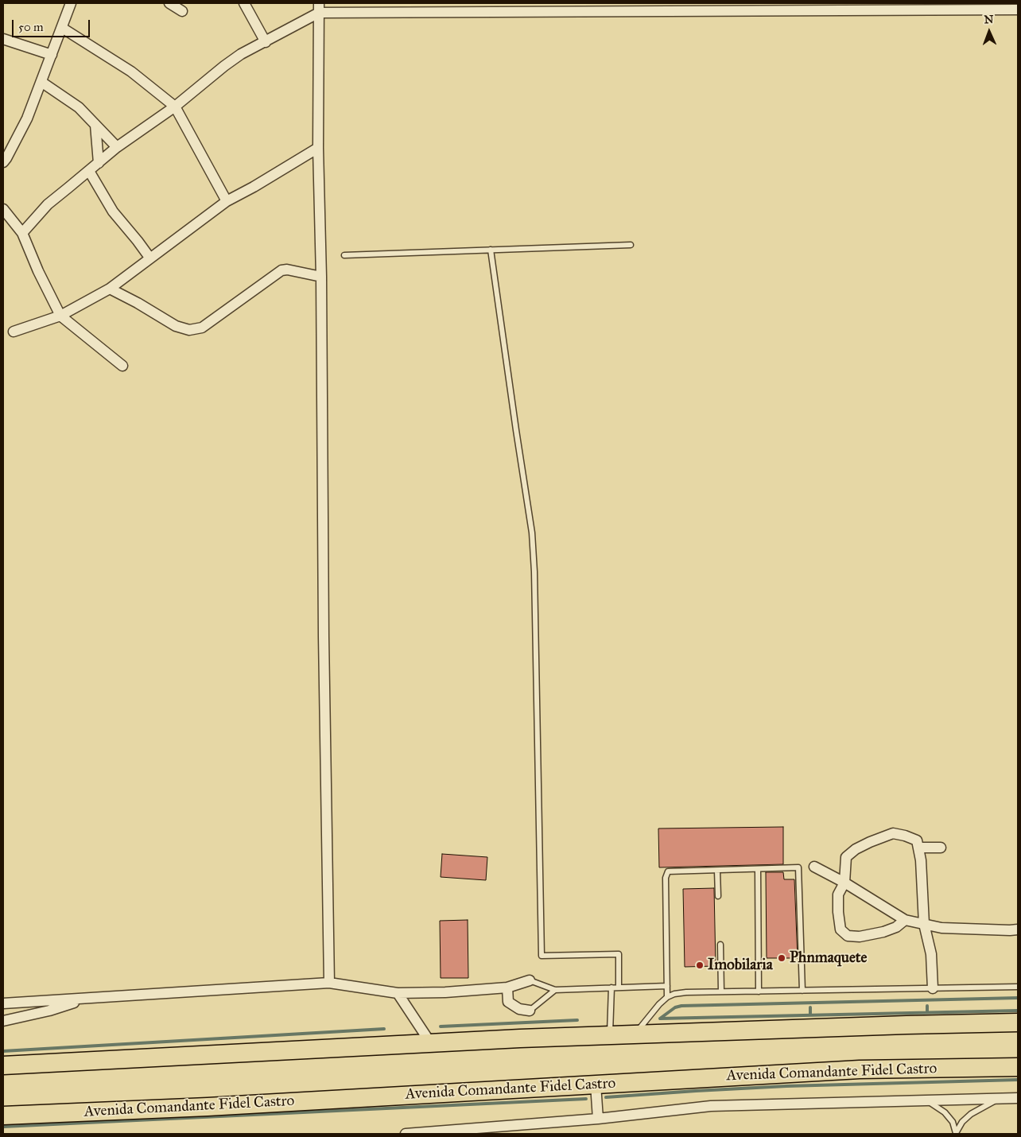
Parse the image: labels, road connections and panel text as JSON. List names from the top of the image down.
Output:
{
  "streets": {
    "highway": ["Avenida Comandante Fidel Castro"]
  },
  "places": ["Phnmaquete", "Imobilaria"],
  "scale_bar": "50 m",
  "north": "top"
}
